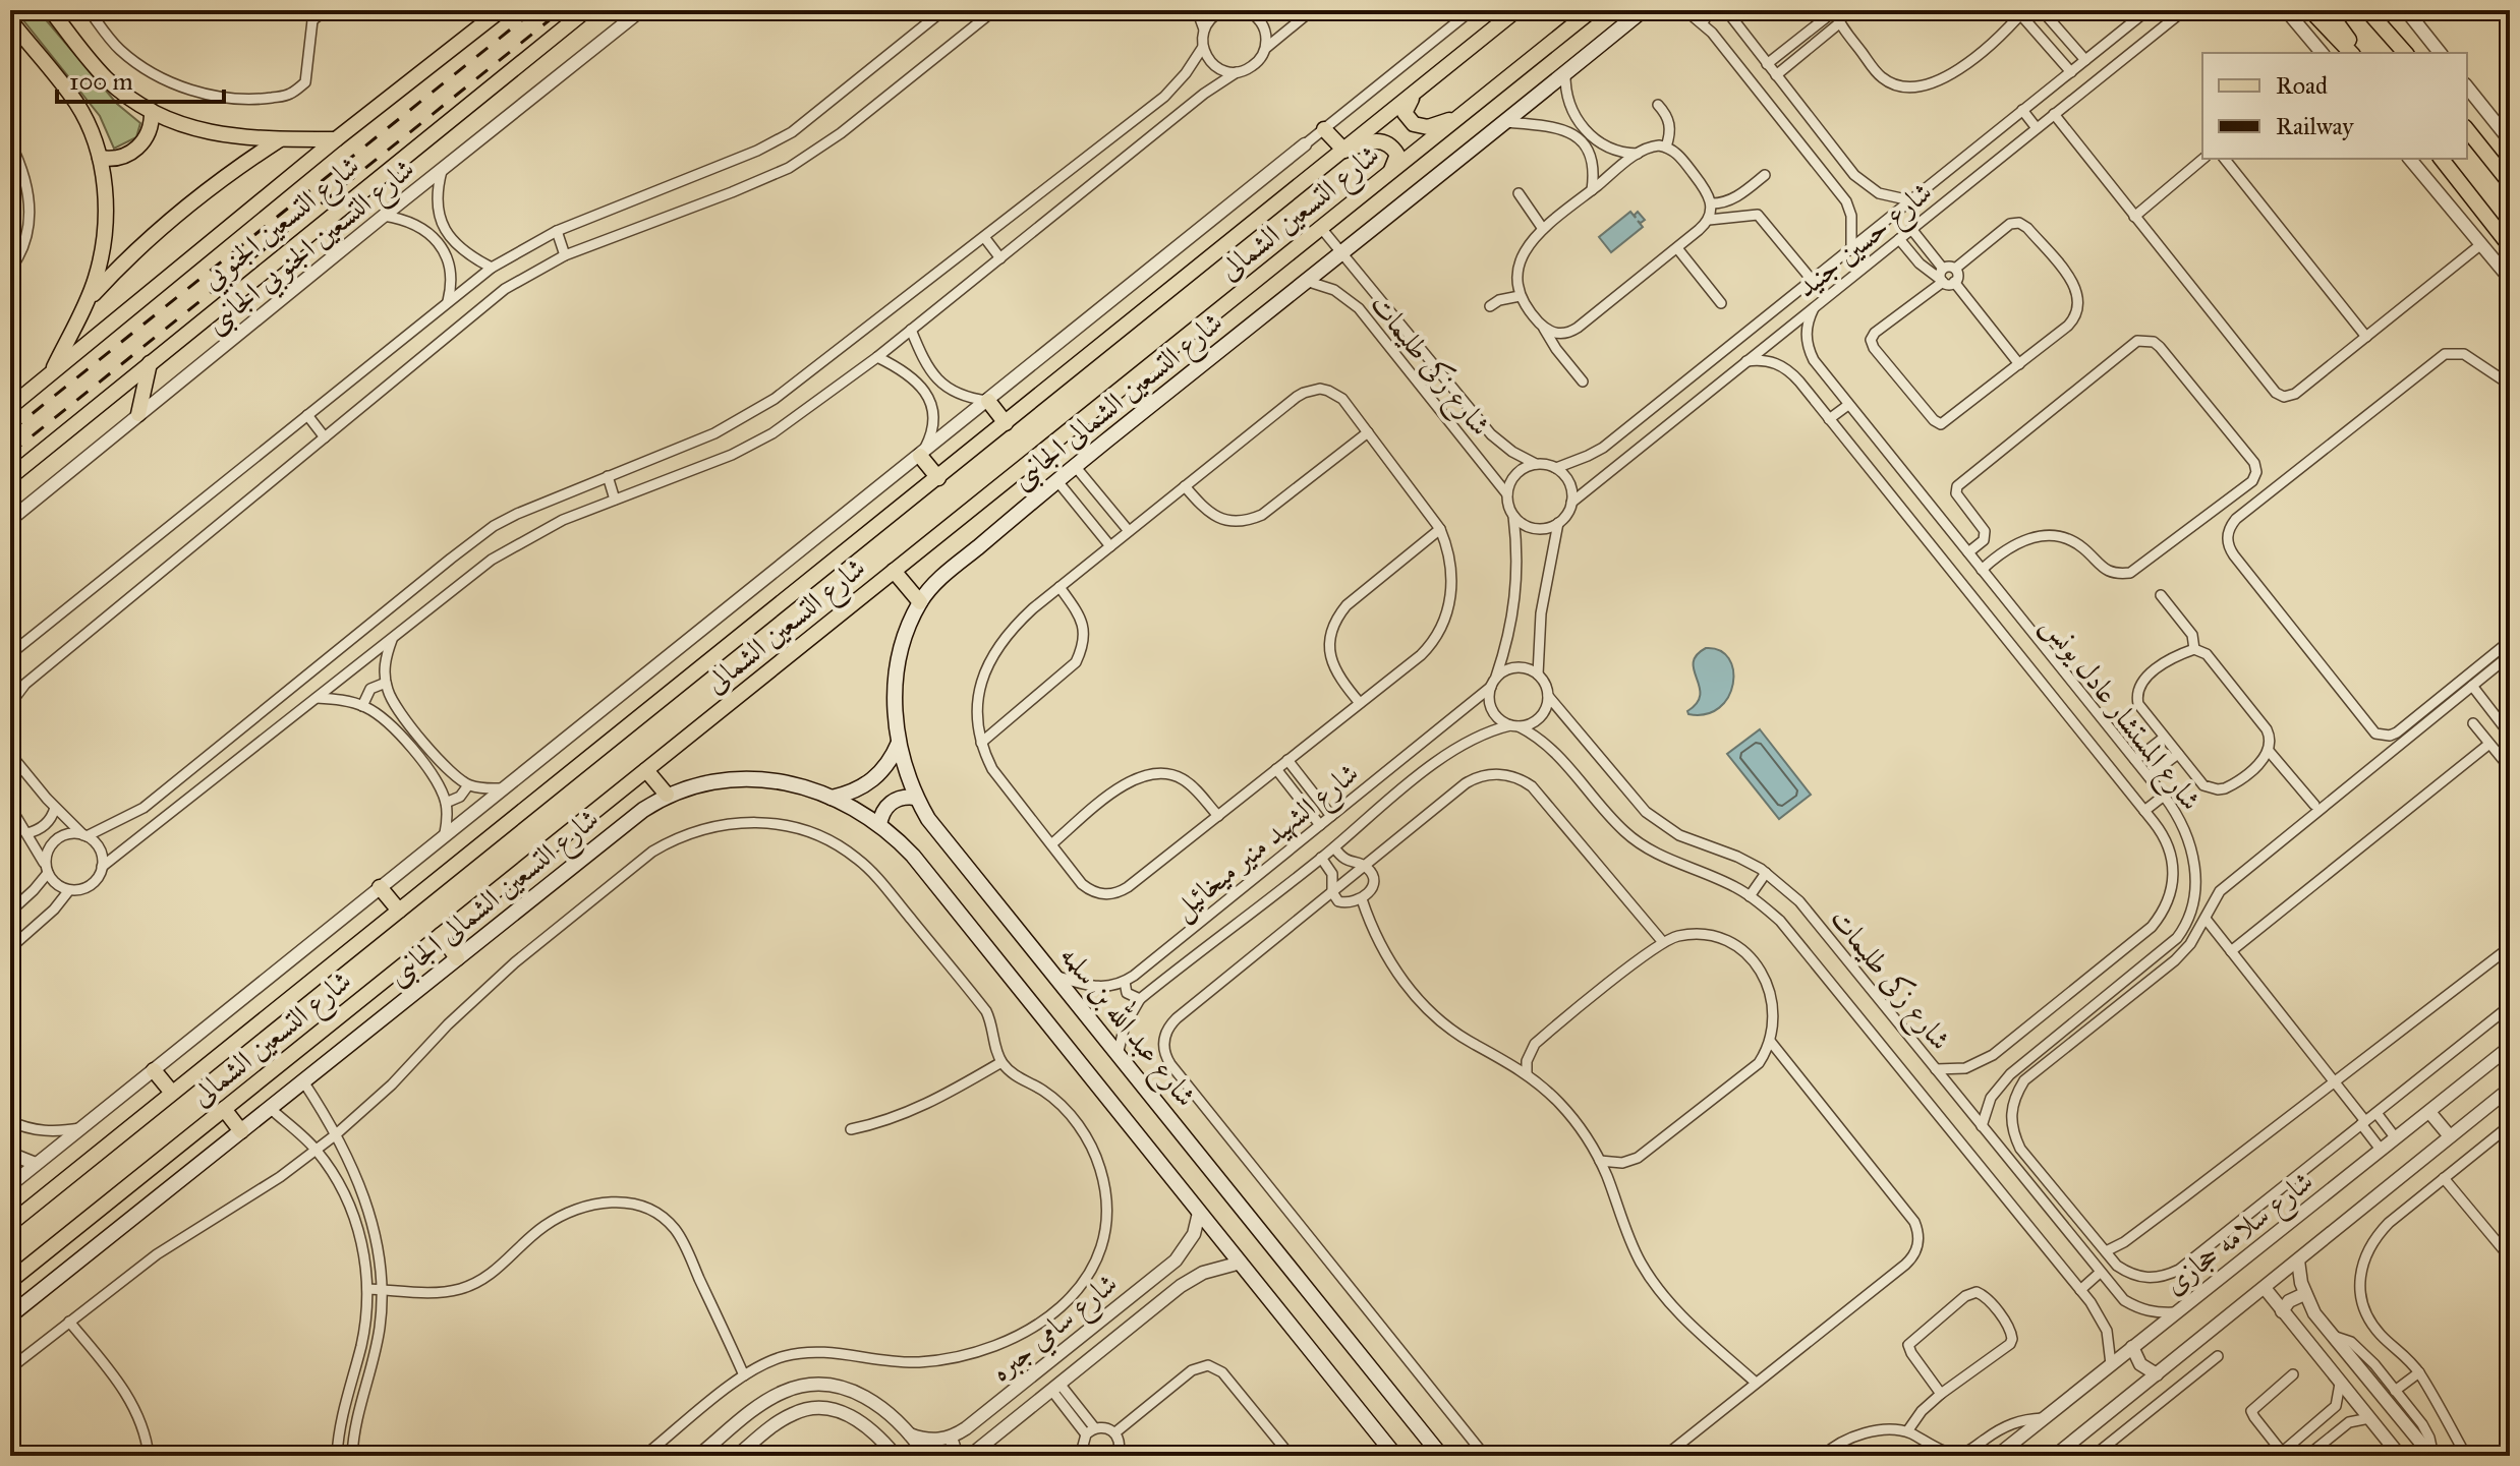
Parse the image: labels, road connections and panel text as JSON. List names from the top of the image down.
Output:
{
  "streets": {
    "main road": [
      "شارع التسعين الشمالى",
      "شارع التسعين الجنوبي",
      "شارع التسعين الشمالى الجانبى",
      "شارع عبد الله بن سلمه"
    ],
    "street": [
      "شارع حسين جنيد",
      "شارع التسعين الجنوبي الجانبى",
      "شارع زكى طليمات",
      "شارع المستشار عادل يونس",
      "شارع الشهيد منير ميخائيل",
      "شارع سلامه حجازى",
      "شارع سامي جبره"
    ]
  },
  "crossings": [
    ["شارع التسعين الشمالى", "شارع زكى طليمات"],
    ["شارع حسين جنيد", "شارع زكى طليمات"],
    ["شارع حسين جنيد", "شارع المستشار عادل يونس"],
    ["شارع زكى طليمات", "شارع التسعين الشمالى الجانبى"],
    ["شارع زكى طليمات", "شارع المستشار عادل يونس"],
    ["شارع زكى طليمات", "شارع الشهيد منير ميخائيل"],
    ["شارع زكى طليمات", "شارع سلامه حجازى"],
    ["شارع التسعين الشمالى الجانبى", "شارع عبد الله بن سلمه"],
    ["شارع الشهيد منير ميخائيل", "شارع عبد الله بن سلمه"]
  ],
  "legend": ["Road", "Railway"],
  "scale_bar": "100 m"
}
